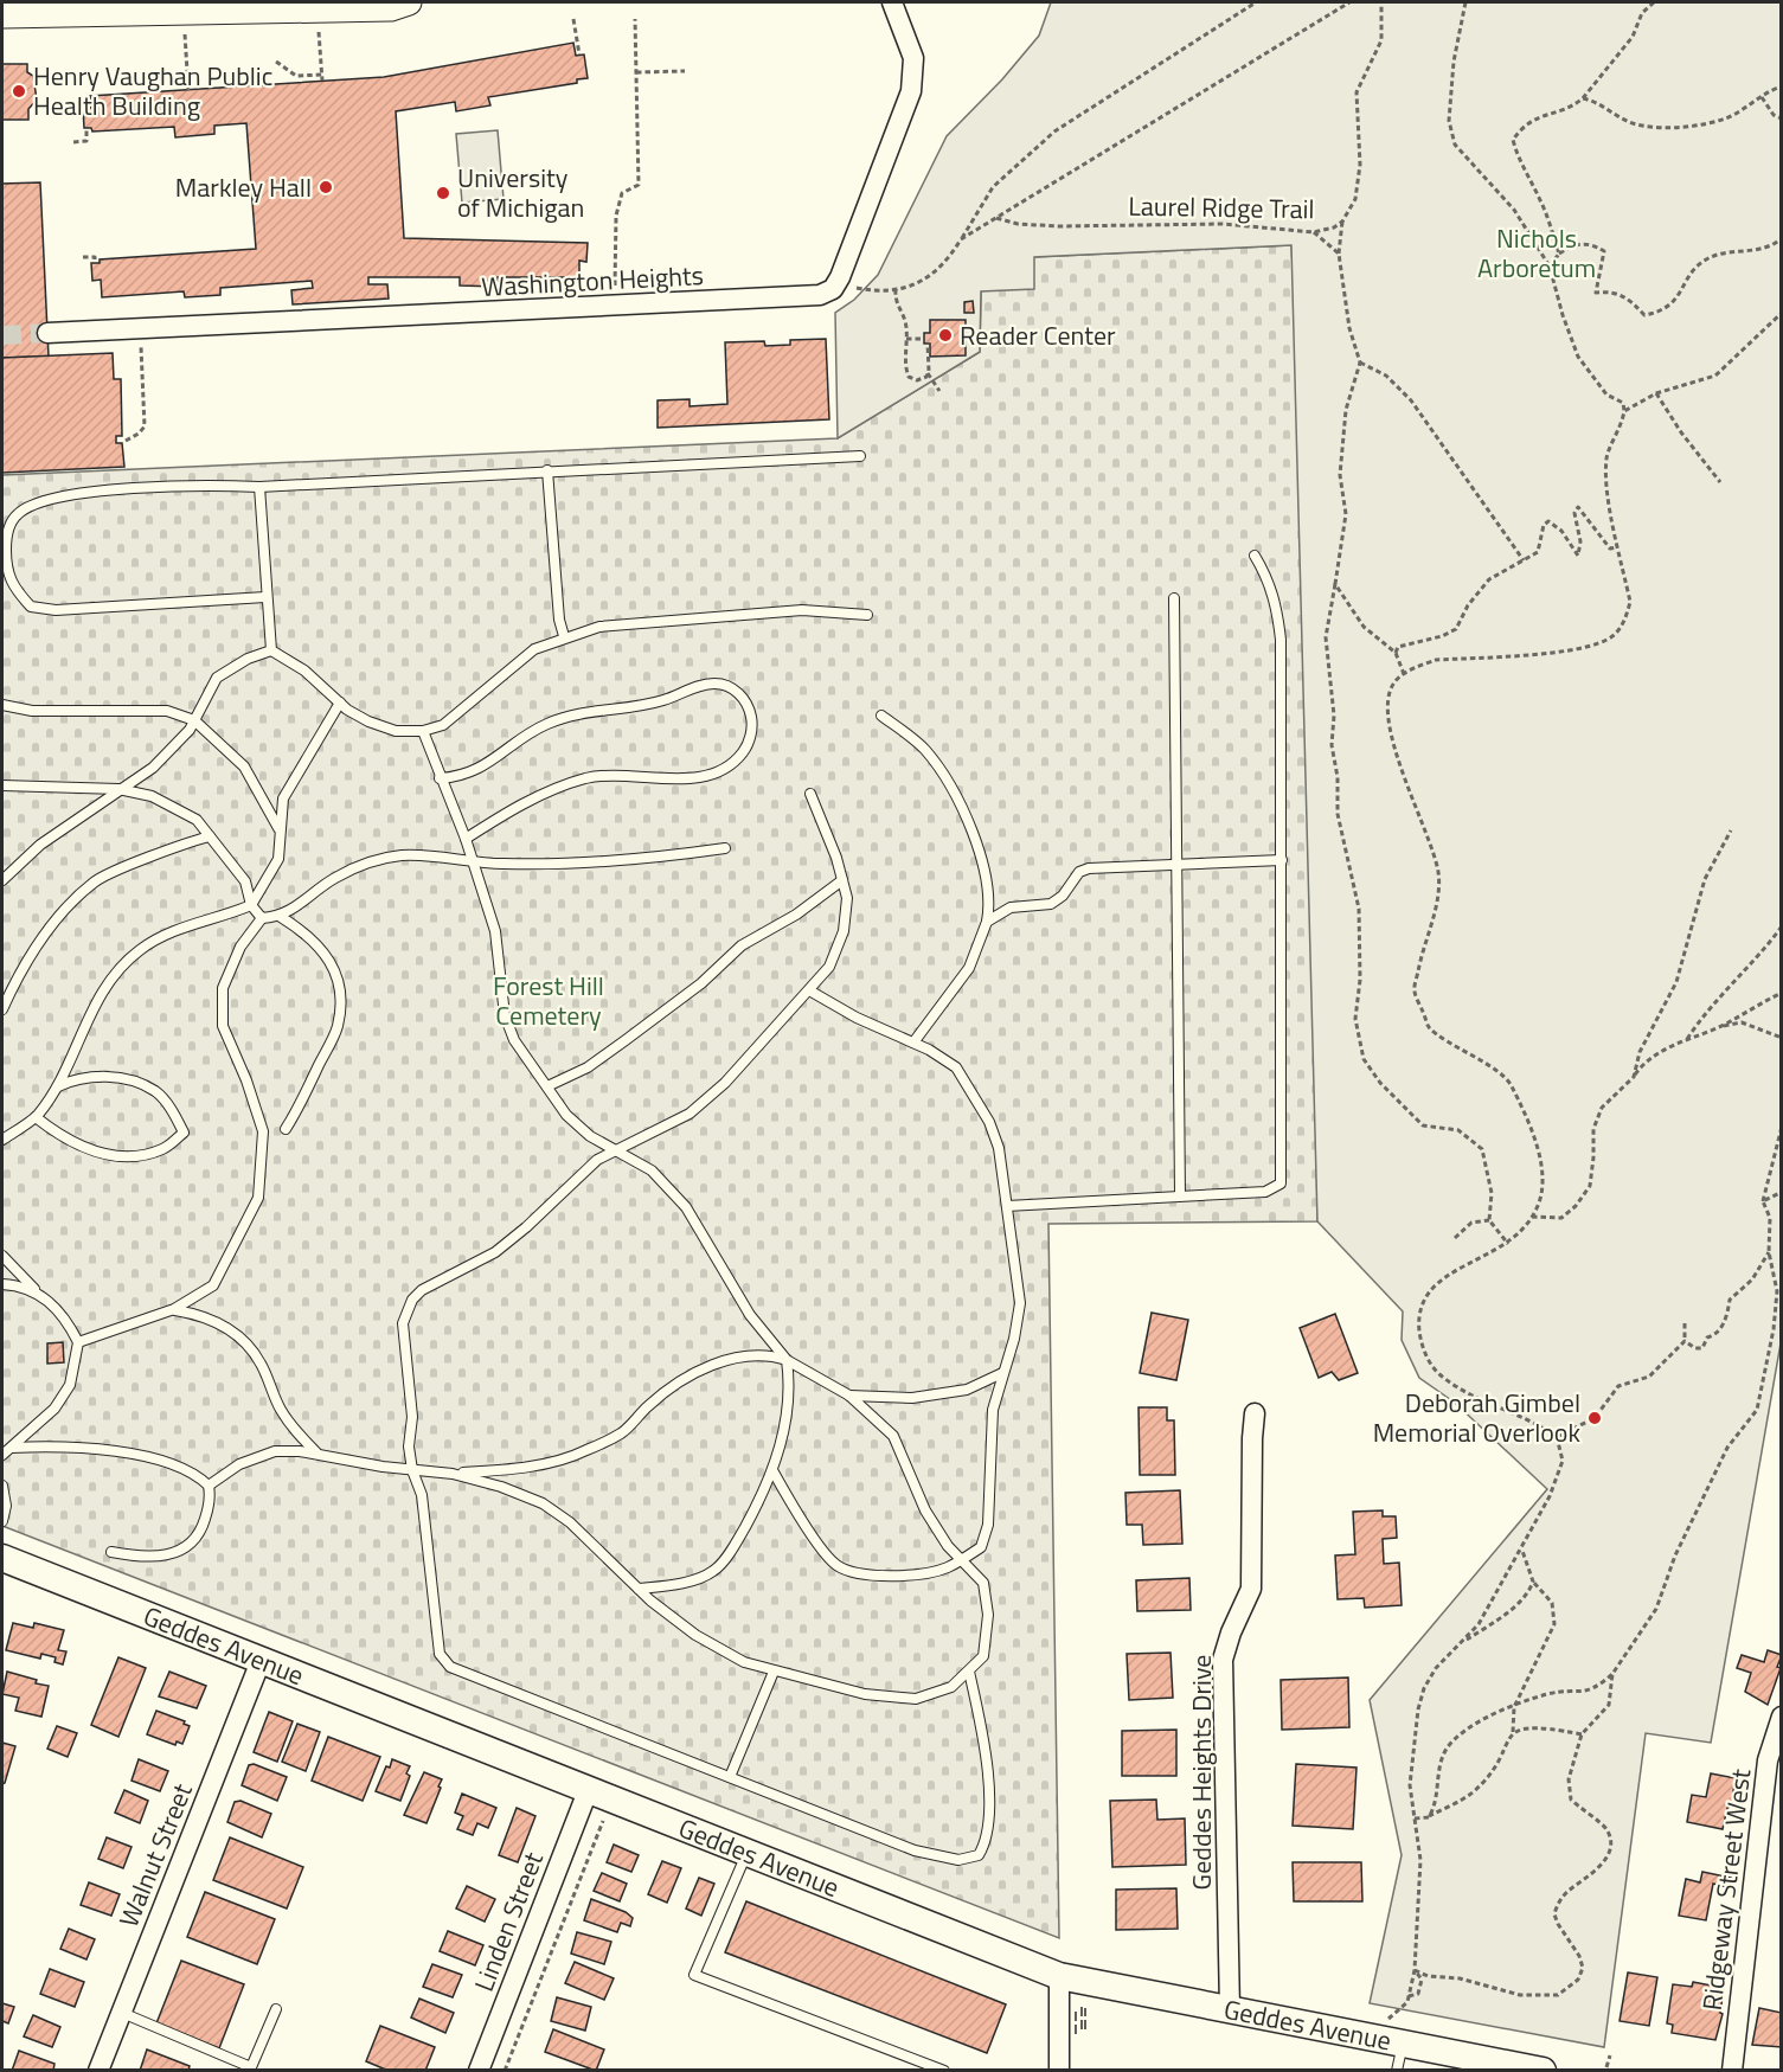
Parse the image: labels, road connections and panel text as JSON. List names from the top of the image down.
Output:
{
  "streets": {
    "main road": ["Geddes Avenue"],
    "street": [
      "Washington Heights",
      "Geddes Heights Drive",
      "Walnut Street",
      "Ridgeway Street West",
      "Linden Street"
    ],
    "path": ["Laurel Ridge Trail"]
  },
  "crossings": [
    ["Geddes Avenue", "Geddes Heights Drive"],
    ["Geddes Avenue", "Walnut Street"],
    ["Geddes Avenue", "Linden Street"]
  ],
  "parks": ["Nichols Arboretum", "Forest Hill Cemetery"],
  "places": [
    "Henry Vaughan Public Health Building",
    "Markley Hall",
    "University of Michigan",
    "Reader Center",
    "Deborah Gimbel Memorial Overlook"
  ]
}
